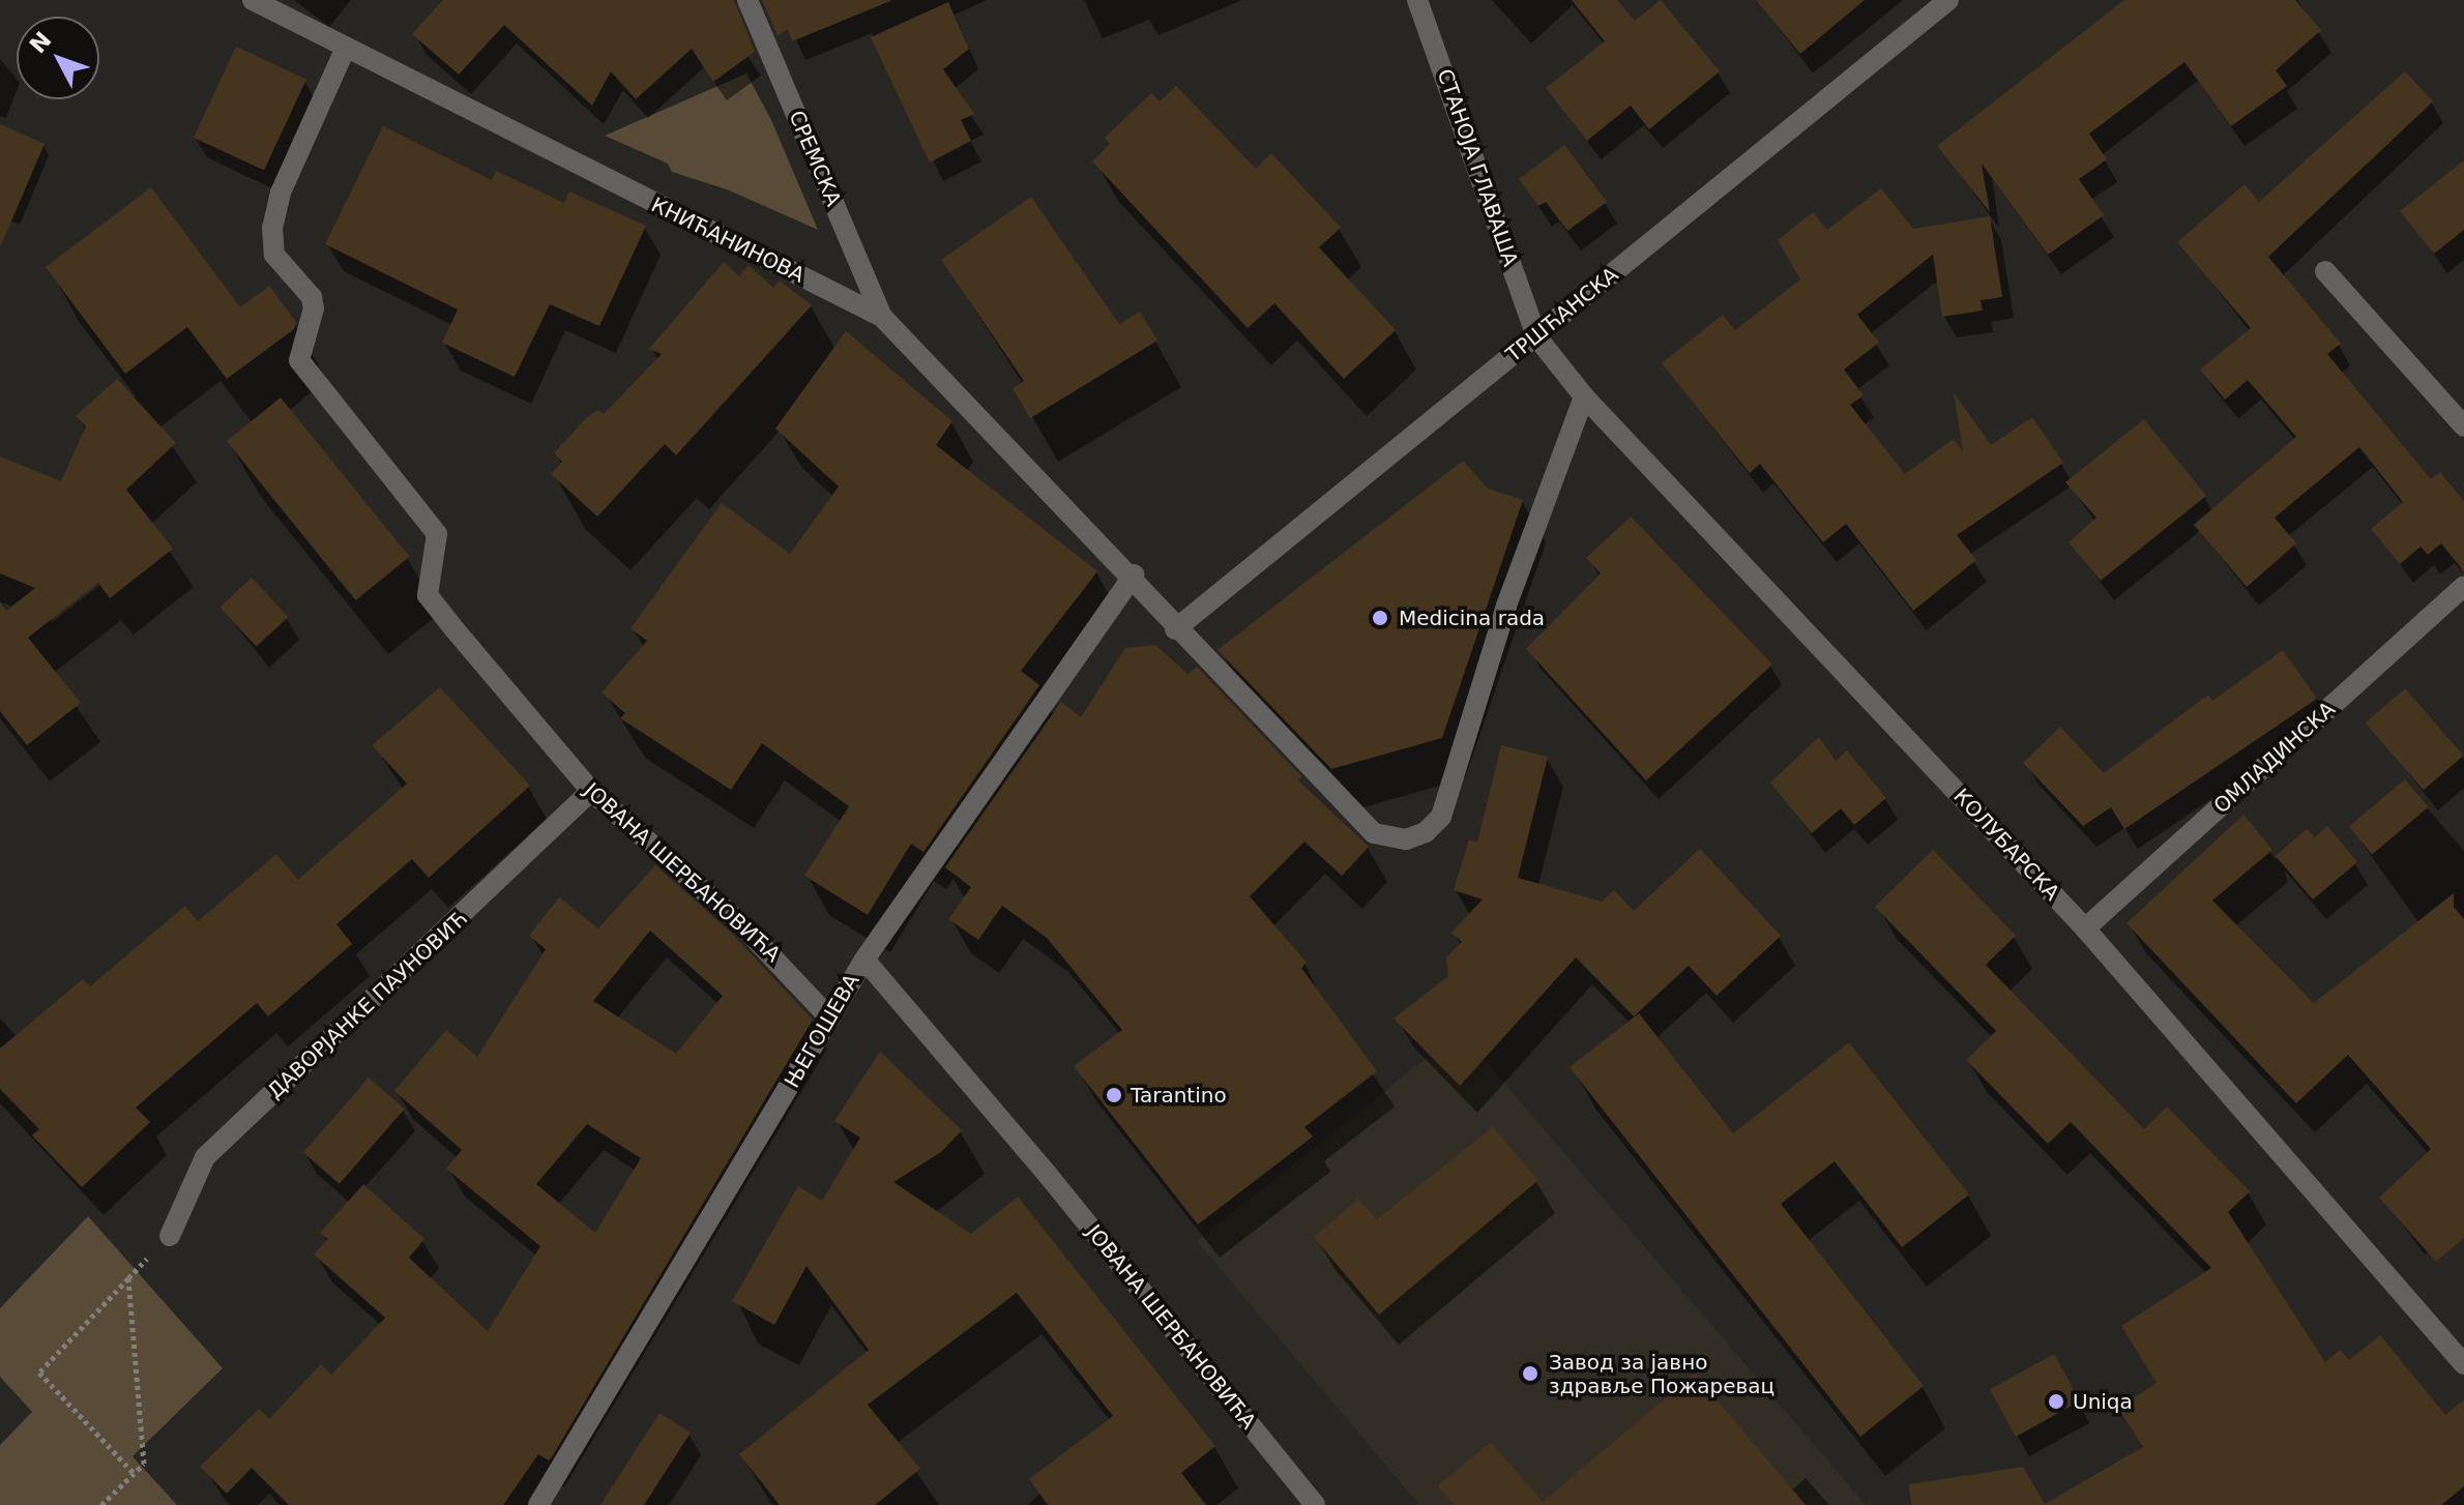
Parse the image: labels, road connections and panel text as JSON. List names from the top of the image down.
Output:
{
  "streets": {
    "street": [
      "СРЕМСКА",
      "СТАНОЈА ГЛАВАША",
      "КНИЋАНИНОВА",
      "ТРШЋАНСКА",
      "ОМЛАДИНСКА",
      "КОЛУБАРСКА",
      "ЈОВАНА ШЕРБАНОВИЋА",
      "ДАВОРЈАНКЕ ПАУНОВИЋ",
      "ЊЕГОШЕВА"
    ]
  },
  "crossings": [
    ["СРЕМСКА", "КНИЋАНИНОВА"],
    ["СТАНОЈА ГЛАВАША", "ТРШЋАНСКА"],
    ["СТАНОЈА ГЛАВАША", "КОЛУБАРСКА"],
    ["КНИЋАНИНОВА", "ТРШЋАНСКА"],
    ["КНИЋАНИНОВА", "КОЛУБАРСКА"],
    ["КНИЋАНИНОВА", "ЈОВАНА ШЕРБАНОВИЋА"],
    ["КНИЋАНИНОВА", "ЊЕГОШЕВА"],
    ["ТРШЋАНСКА", "КОЛУБАРСКА"],
    ["ОМЛАДИНСКА", "КОЛУБАРСКА"],
    ["ЈОВАНА ШЕРБАНОВИЋА", "ДАВОРЈАНКЕ ПАУНОВИЋ"],
    ["ЈОВАНА ШЕРБАНОВИЋА", "ЊЕГОШЕВА"]
  ],
  "places": [
    "Medicina rada",
    "Tarantino",
    "Завод за јавно здравље Пожаревац",
    "Uniqa"
  ],
  "north": "top left"
}
